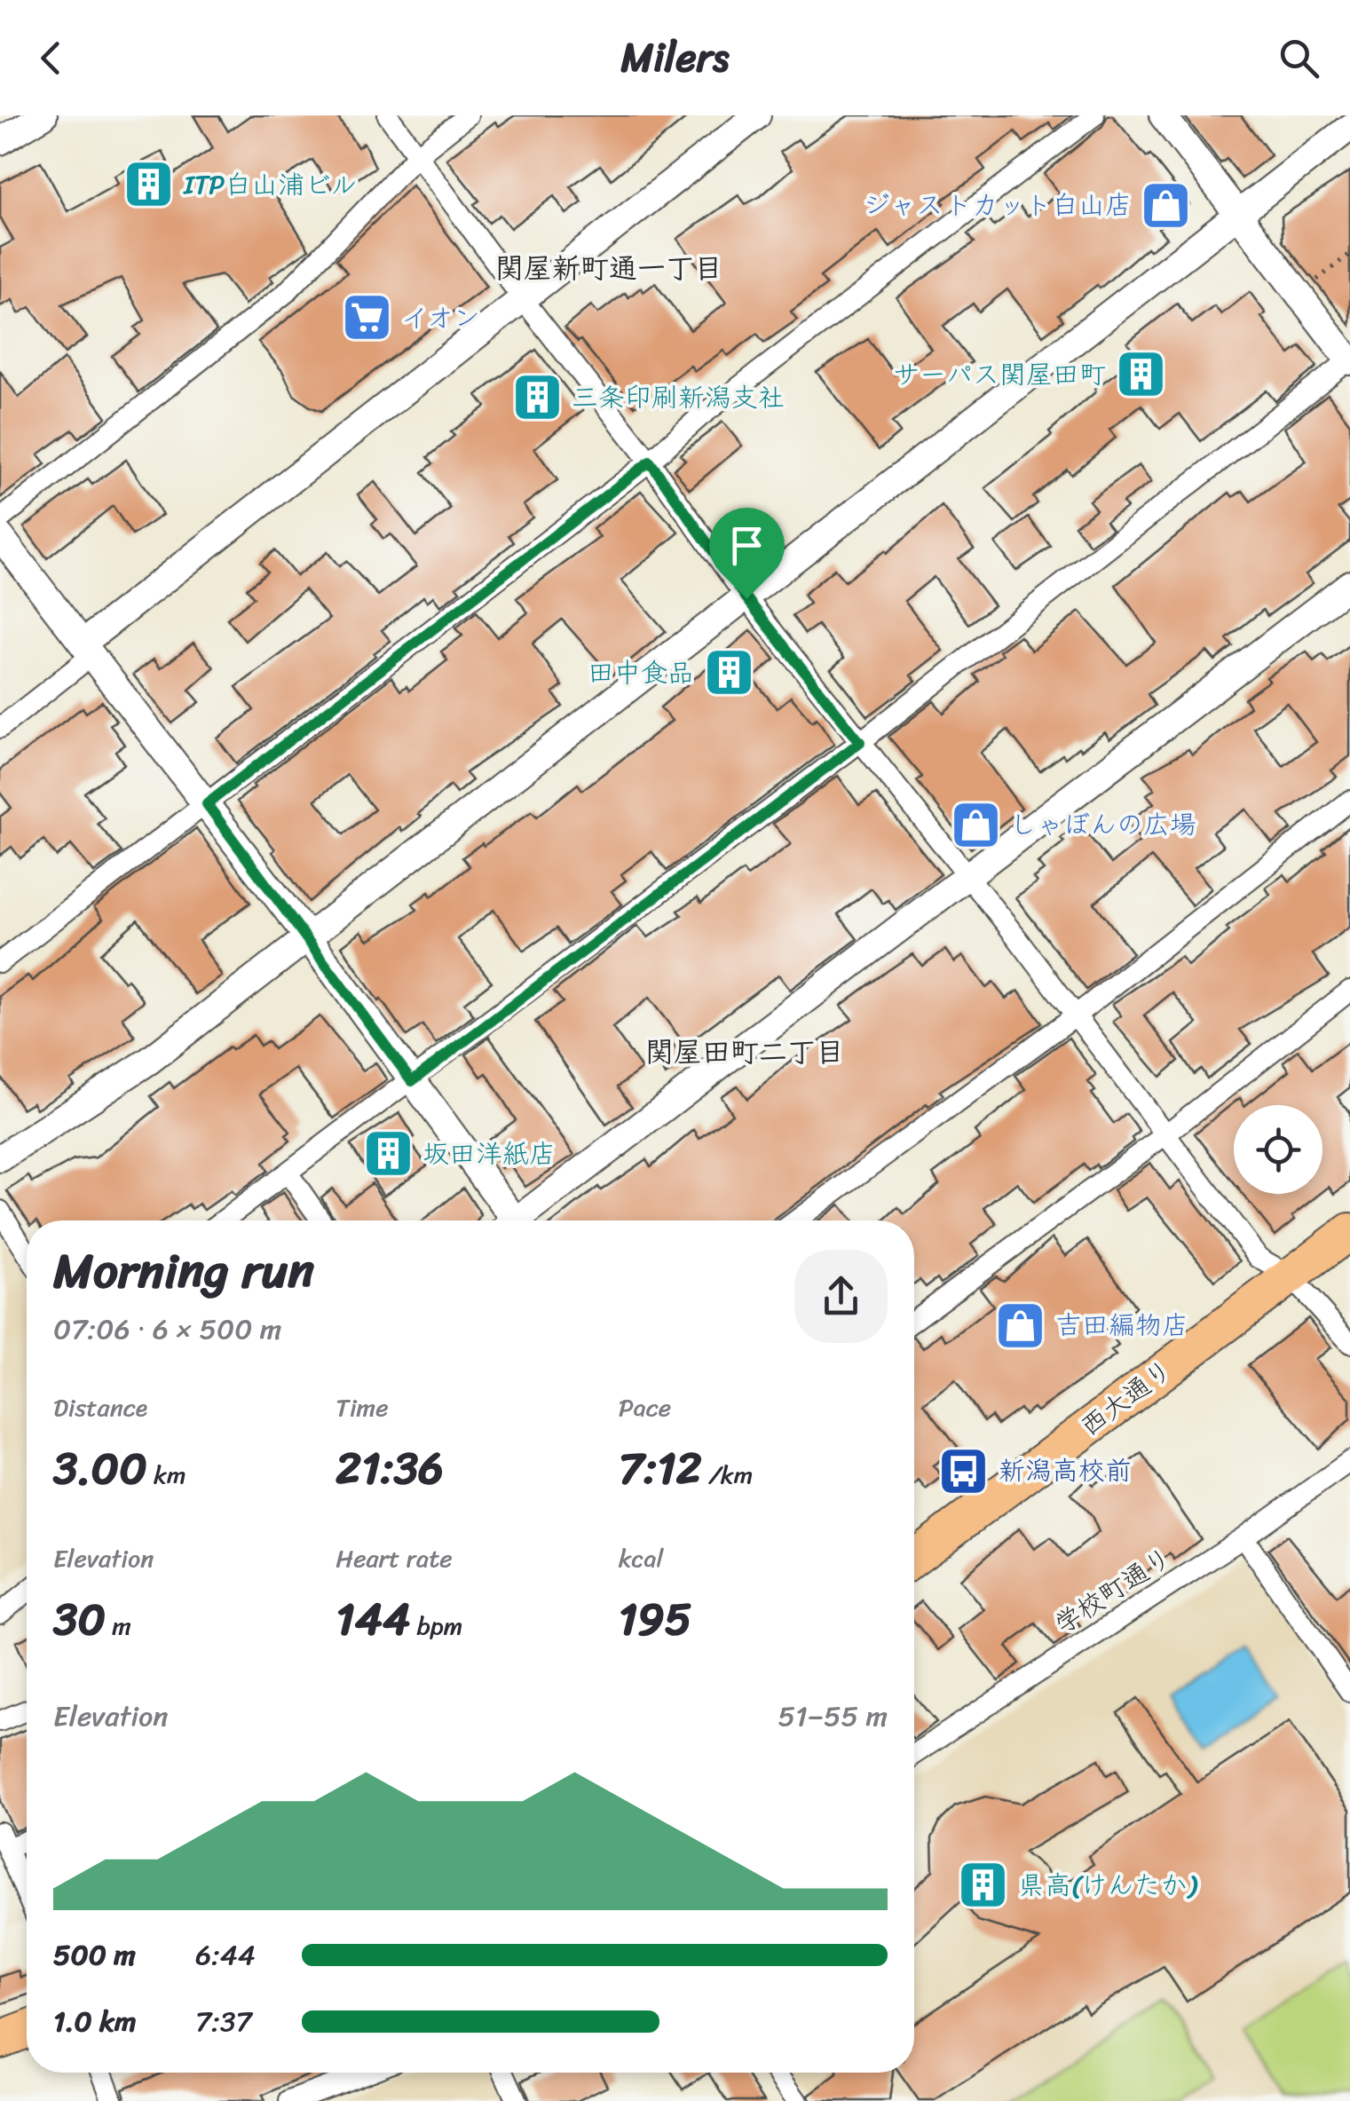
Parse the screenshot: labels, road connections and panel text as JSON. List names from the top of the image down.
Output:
{
  "streets": {
    "highway": ["西大通り"],
    "street": ["学校町通り"]
  },
  "districts": ["関屋新町通一丁目", "関屋田町二丁目"],
  "places": {
    "building": [
      "ITP白山浦ビル",
      "サーパス関屋田町",
      "三条印刷新潟支社",
      "田中食品",
      "坂田洋紙店",
      "県高(けんたか)"
    ],
    "shop": ["ジャストカット白山店", "しゃぼんの広場", "吉田編物店"],
    "supermarket": ["イオン"],
    "bus stop": ["新潟高校前"]
  },
  "page": {
    "header": "Milers",
    "heading": ["Morning run", "07:06 · 6 × 500 m"],
    "stats": [
      ["Distance", "3.00 km"],
      ["Time", "21:36"],
      ["Pace", "7:12 /km"],
      ["Elevation", "30 m"],
      ["Heart rate", "144 bpm"],
      ["kcal", "195"]
    ],
    "chart": ["Elevation", "51–55 m"],
    "list": [
      {
        "name": "500 m",
        "note": "6:44"
      },
      {
        "name": "1.0 km",
        "note": "7:37"
      }
    ]
  }
}
